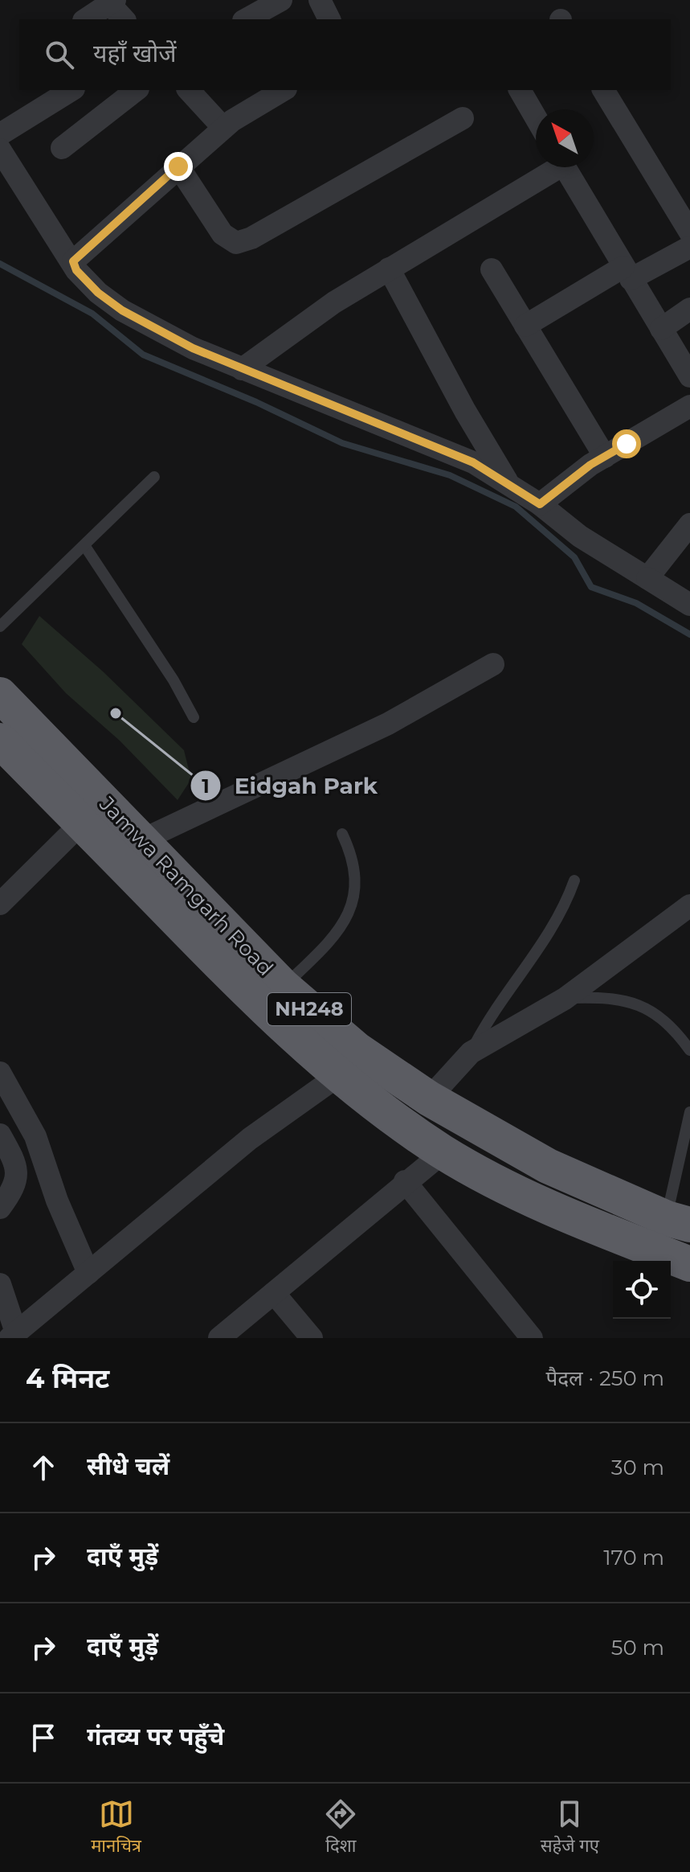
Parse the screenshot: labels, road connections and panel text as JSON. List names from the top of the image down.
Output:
{
  "streets": {
    "highway": ["Jamwa Ramgarh Road", "NH248"]
  },
  "places": ["Eidgah Park"],
  "north": "top left",
  "page": {
    "search": "यहाँ खोजें",
    "heading": ["4 मिनट", "पैदल · 250 m"],
    "list": [
      ["सीधे चलें", "30 m"],
      ["दाएँ मुड़ें", "170 m"],
      ["दाएँ मुड़ें", "50 m"],
      "गंतव्य पर पहुँचे"
    ],
    "nav": ["मानचित्र", "दिशा", "सहेजे गए"]
  }
}
